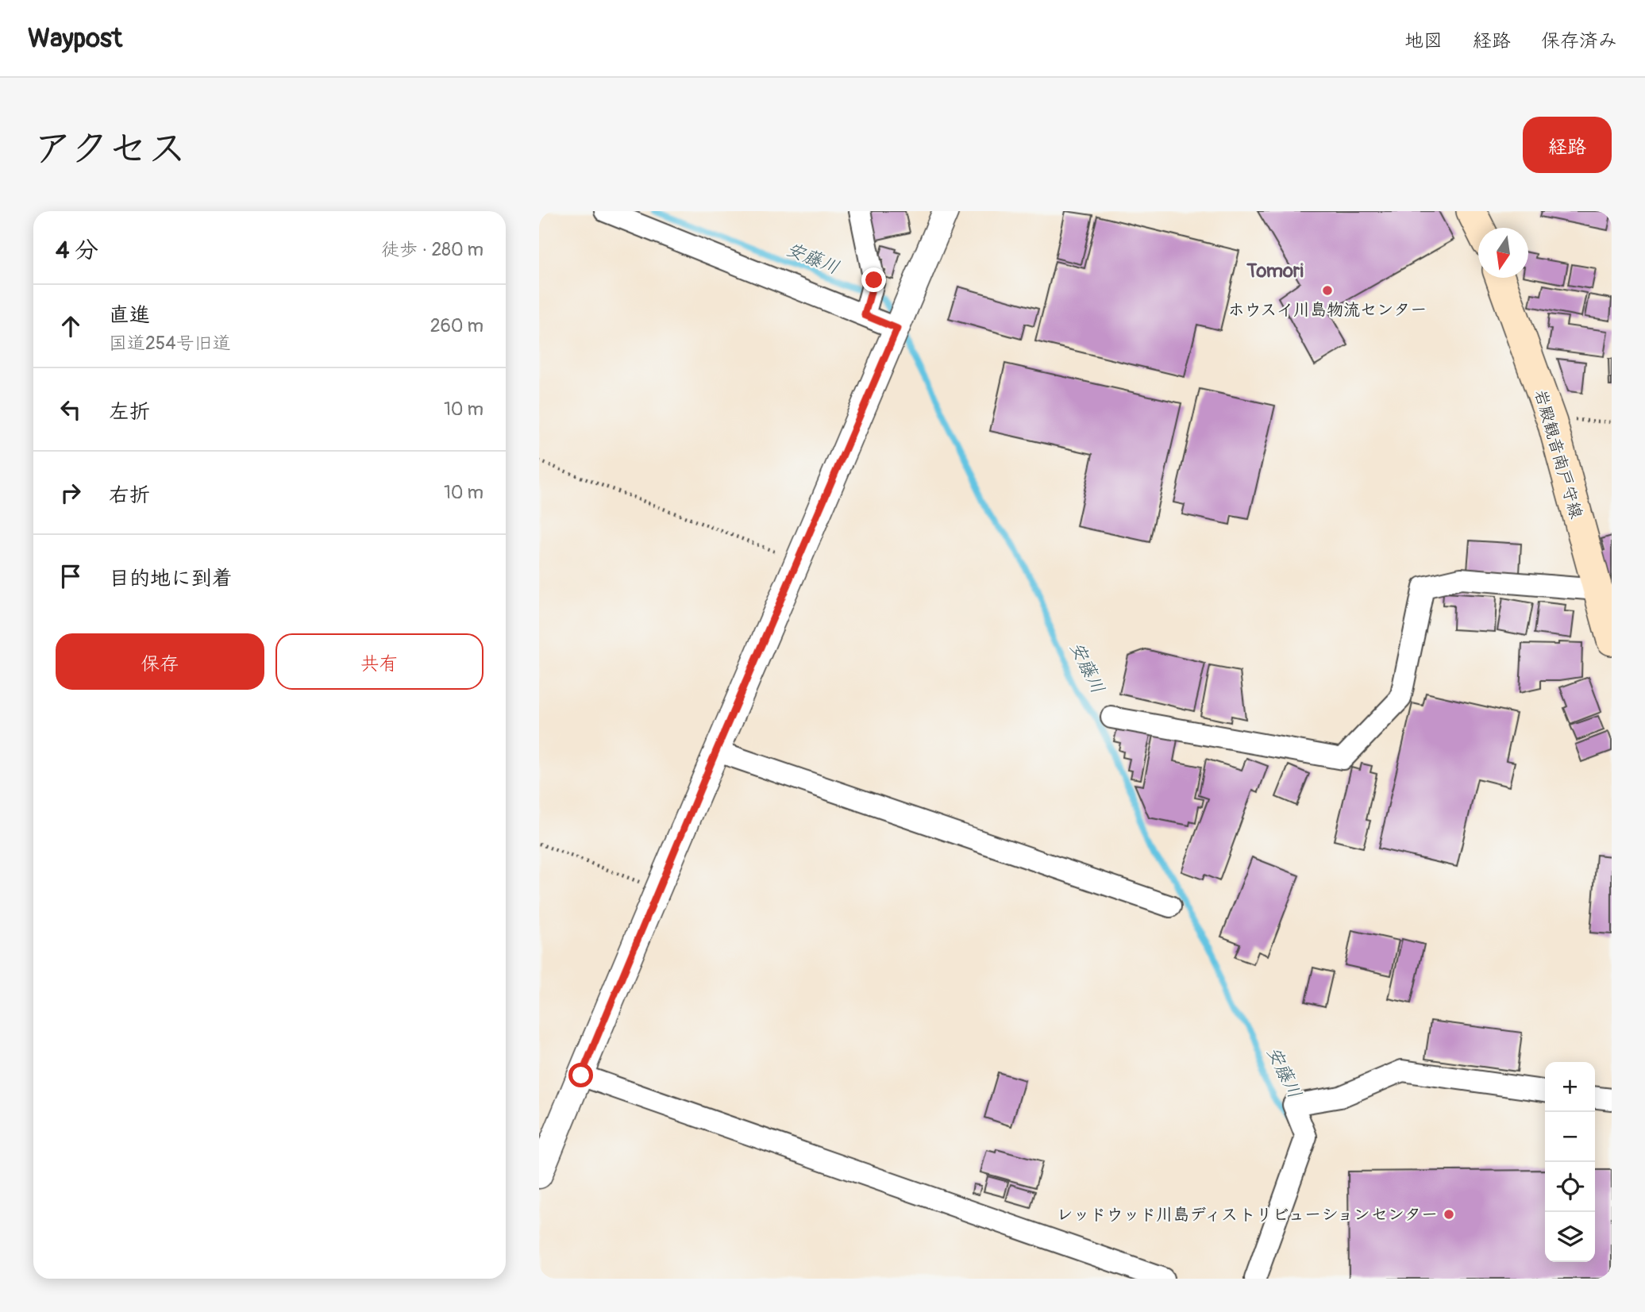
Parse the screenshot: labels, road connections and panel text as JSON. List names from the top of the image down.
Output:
{
  "streets": {
    "main road": ["岩殿観音南戸守線"]
  },
  "districts": ["Tomori"],
  "water": ["安藤川"],
  "places": ["ホウスイ川島物流センター", "レッドウッド川島ディストリビューションセンター"],
  "north": "bottom",
  "page": {
    "header": "Waypost",
    "nav": ["地図", "経路", "保存済み"],
    "title": "アクセス",
    "buttons": [
      "経路",
      ["保存", "共有"]
    ],
    "heading": ["4 分", "徒歩 · 280 m"],
    "list": [
      ["直進", "国道254号旧道", "260 m"],
      ["左折", "10 m"],
      ["右折", "10 m"],
      "目的地に到着"
    ],
    "map_buttons": ["+", "−"]
  }
}
